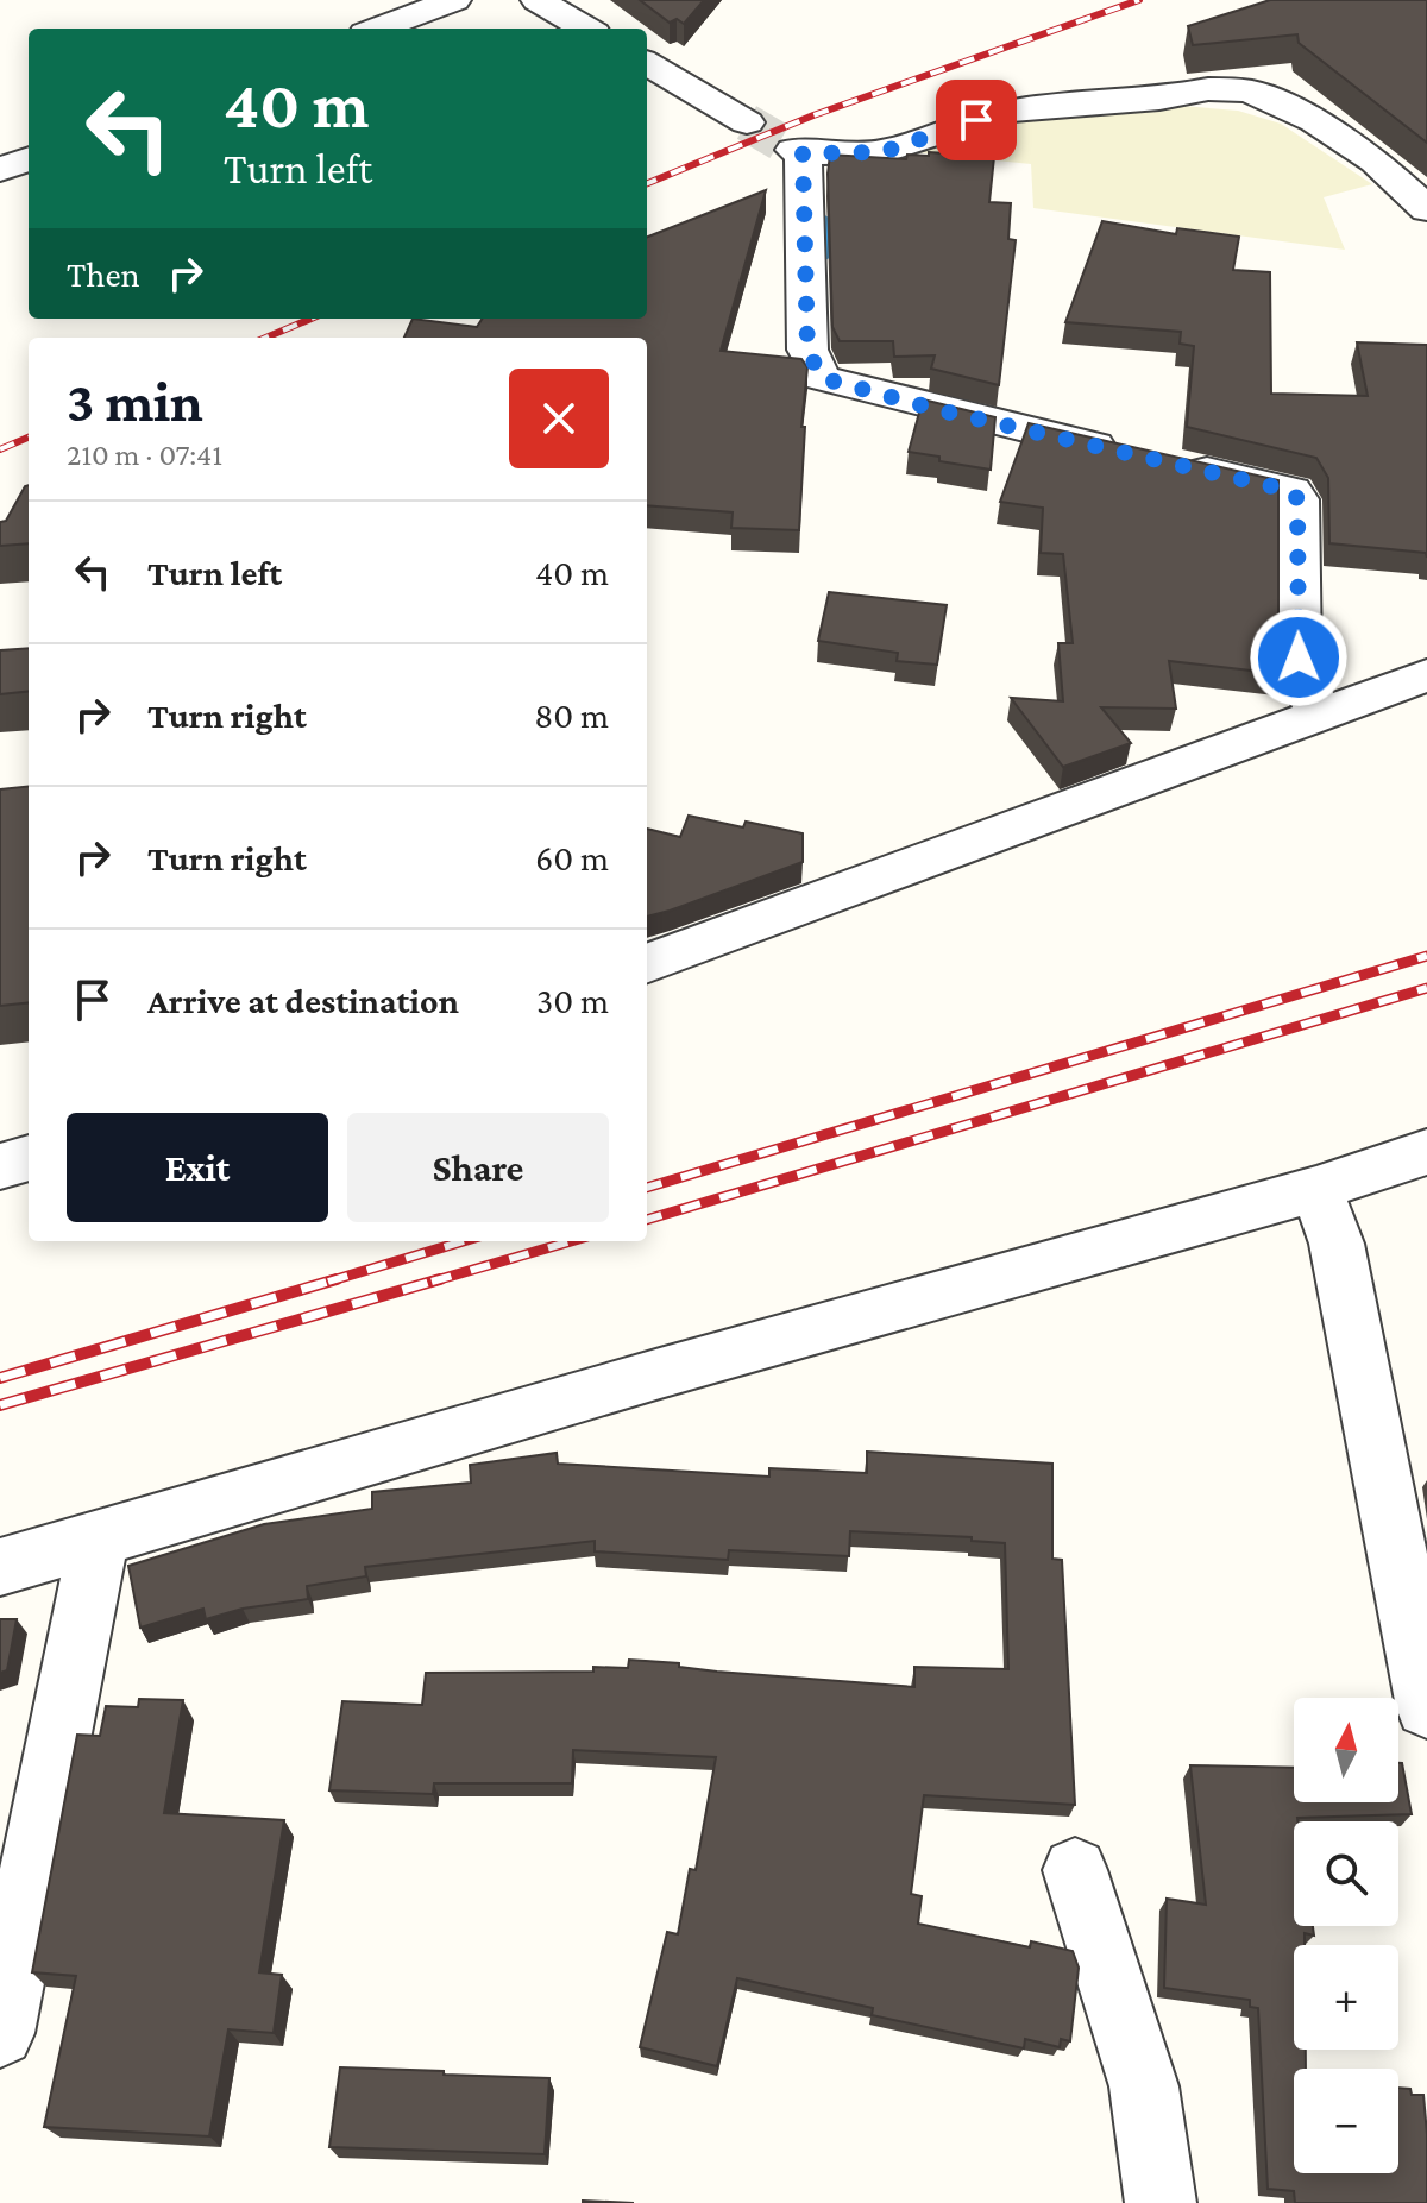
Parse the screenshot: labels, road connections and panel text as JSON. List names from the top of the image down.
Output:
{
  "north": "top",
  "page": {
    "turn": ["40 m", "Turn left"],
    "then": "Then",
    "heading": ["3 min", "210 m · 07:41"],
    "list": [
      {
        "name": "Turn left",
        "value": "40 m"
      },
      {
        "name": "Turn right",
        "value": "80 m"
      },
      {
        "name": "Turn right",
        "value": "60 m"
      },
      {
        "name": "Arrive at destination",
        "value": "30 m"
      }
    ],
    "buttons": ["Exit", "Share"],
    "map_buttons": ["+", "−"]
  }
}
